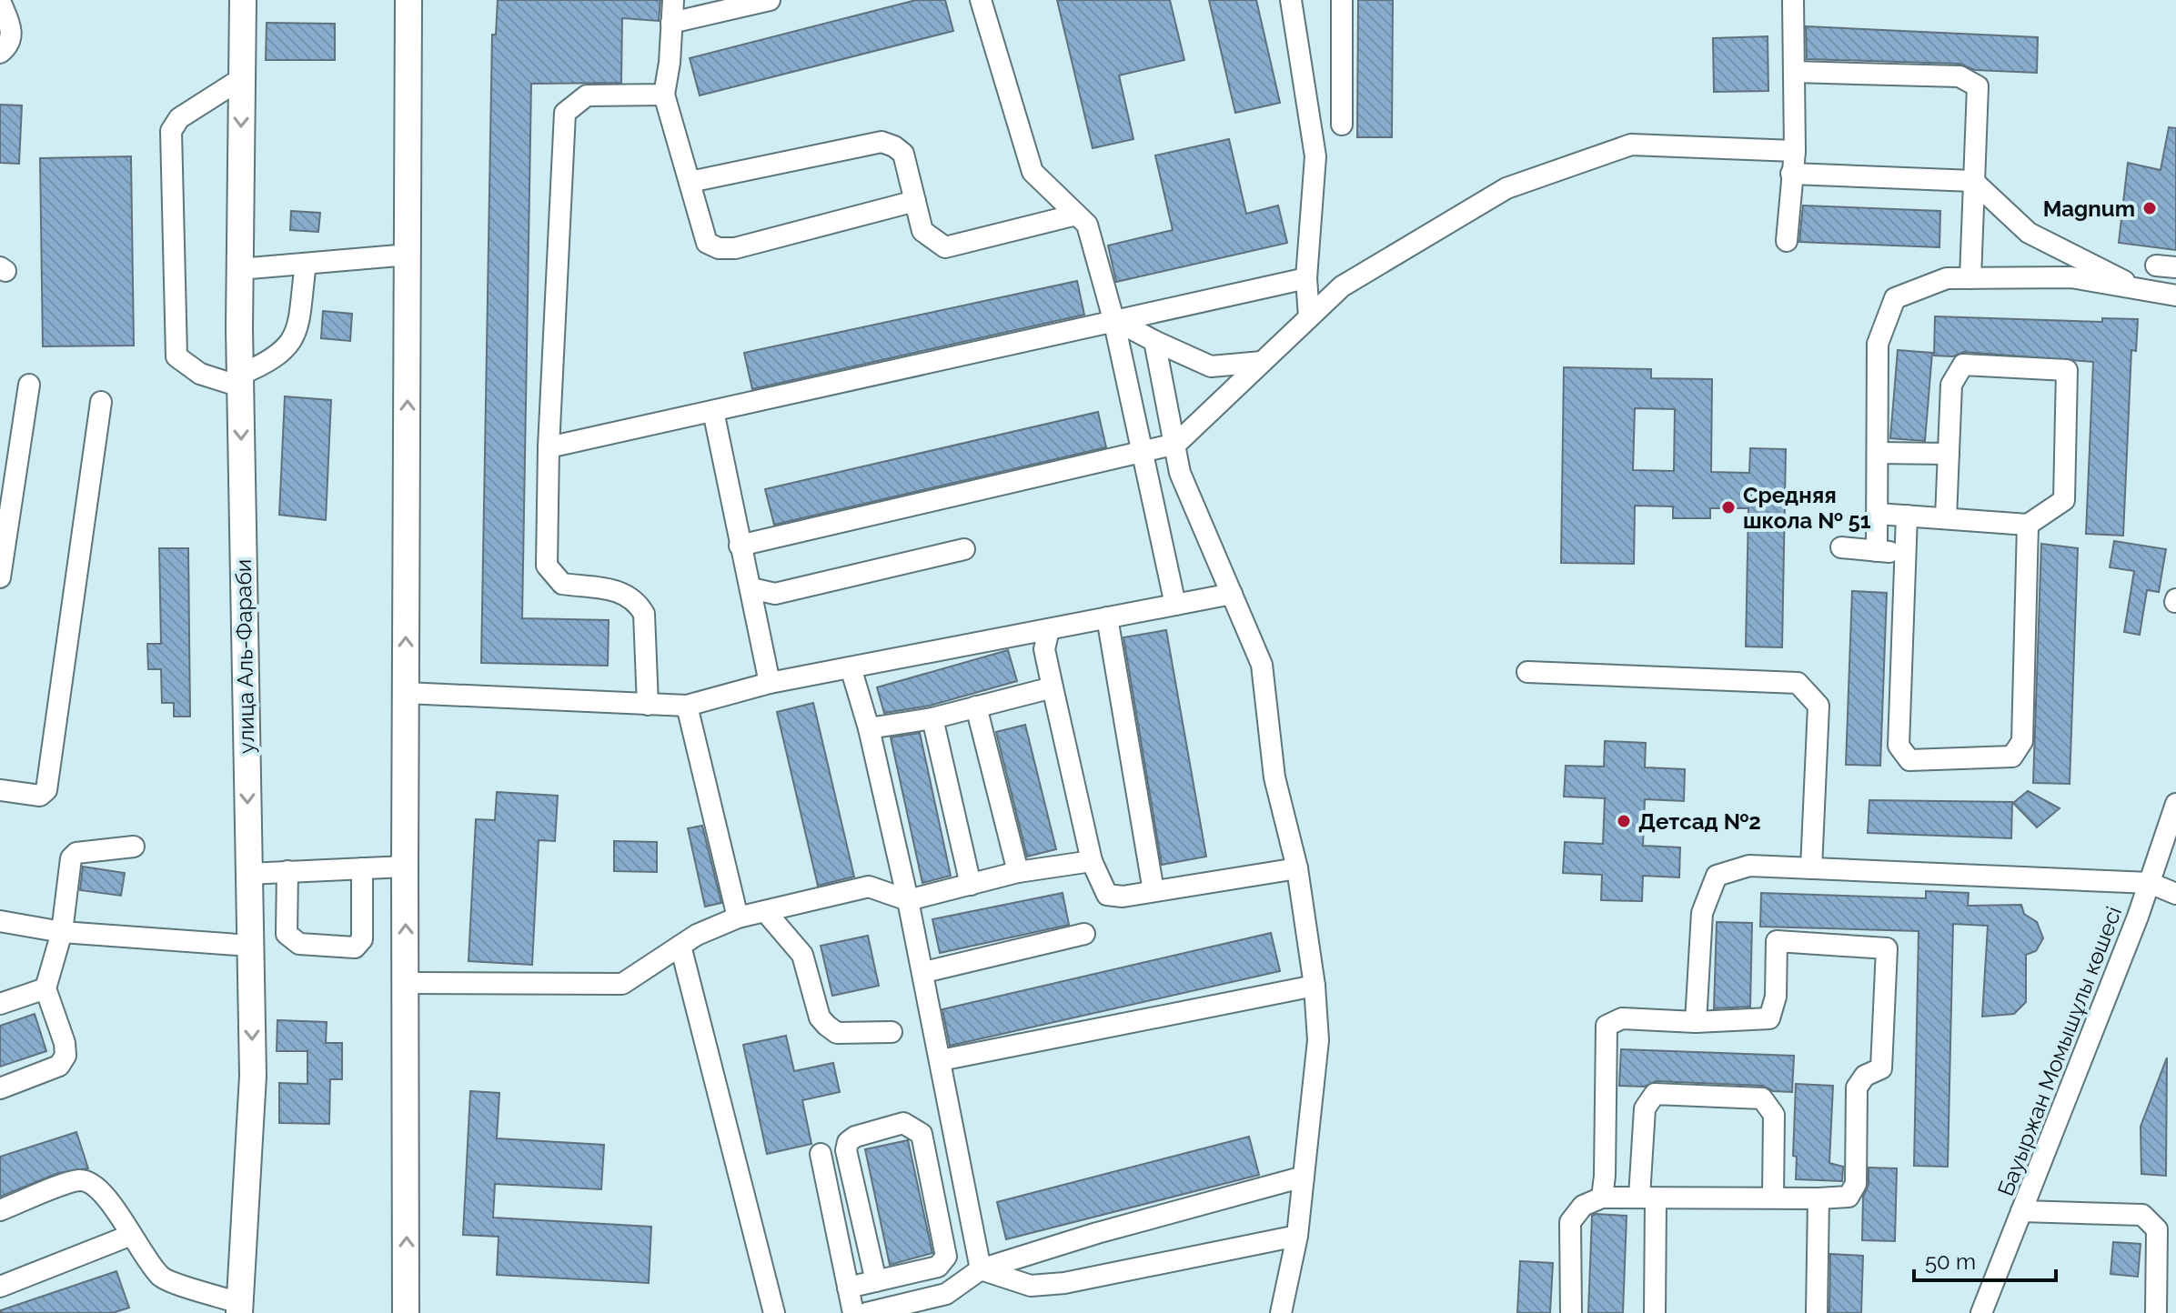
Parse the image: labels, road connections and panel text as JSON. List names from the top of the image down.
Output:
{
  "streets": {
    "main road": ["улица Аль-Фараби"],
    "street": ["Бауыржан Момышұлы көшесі"]
  },
  "places": ["Magnum", "Средняя школа № 51", "Детсад №2"],
  "scale_bar": "50 m"
}
